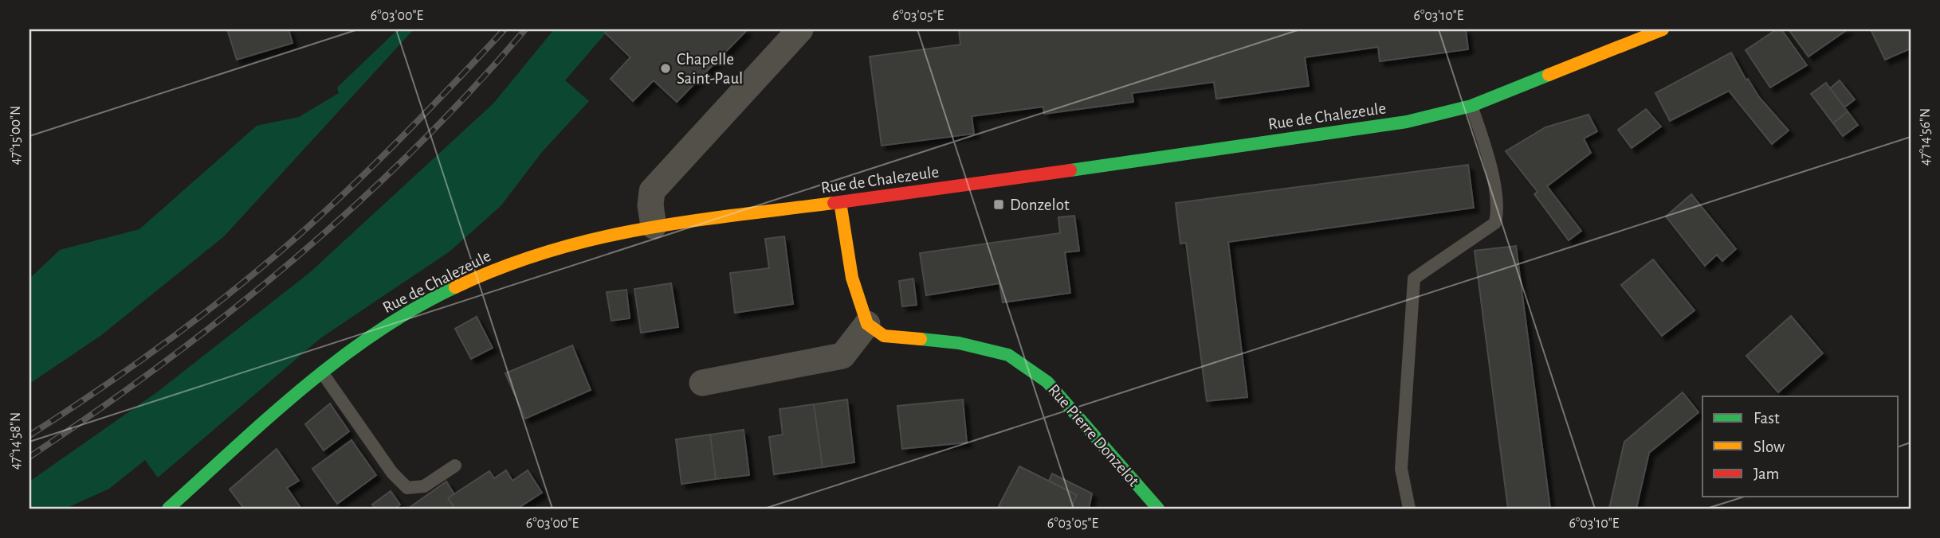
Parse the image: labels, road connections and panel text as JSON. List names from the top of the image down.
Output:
{
  "streets": {
    "street": ["Rue de Chalezeule", "Rue Pierre Donzelot"]
  },
  "places": {
    "other": ["Chapelle Saint-Paul"],
    "transit": ["Donzelot"]
  },
  "legend": ["Fast", "Slow", "Jam"],
  "coordinates": [
    "6°03'00\"E",
    "6°03'05\"E",
    "6°03'10\"E",
    "47°15'00\"N",
    "47°14'56\"N",
    "47°14'58\"N"
  ]
}
